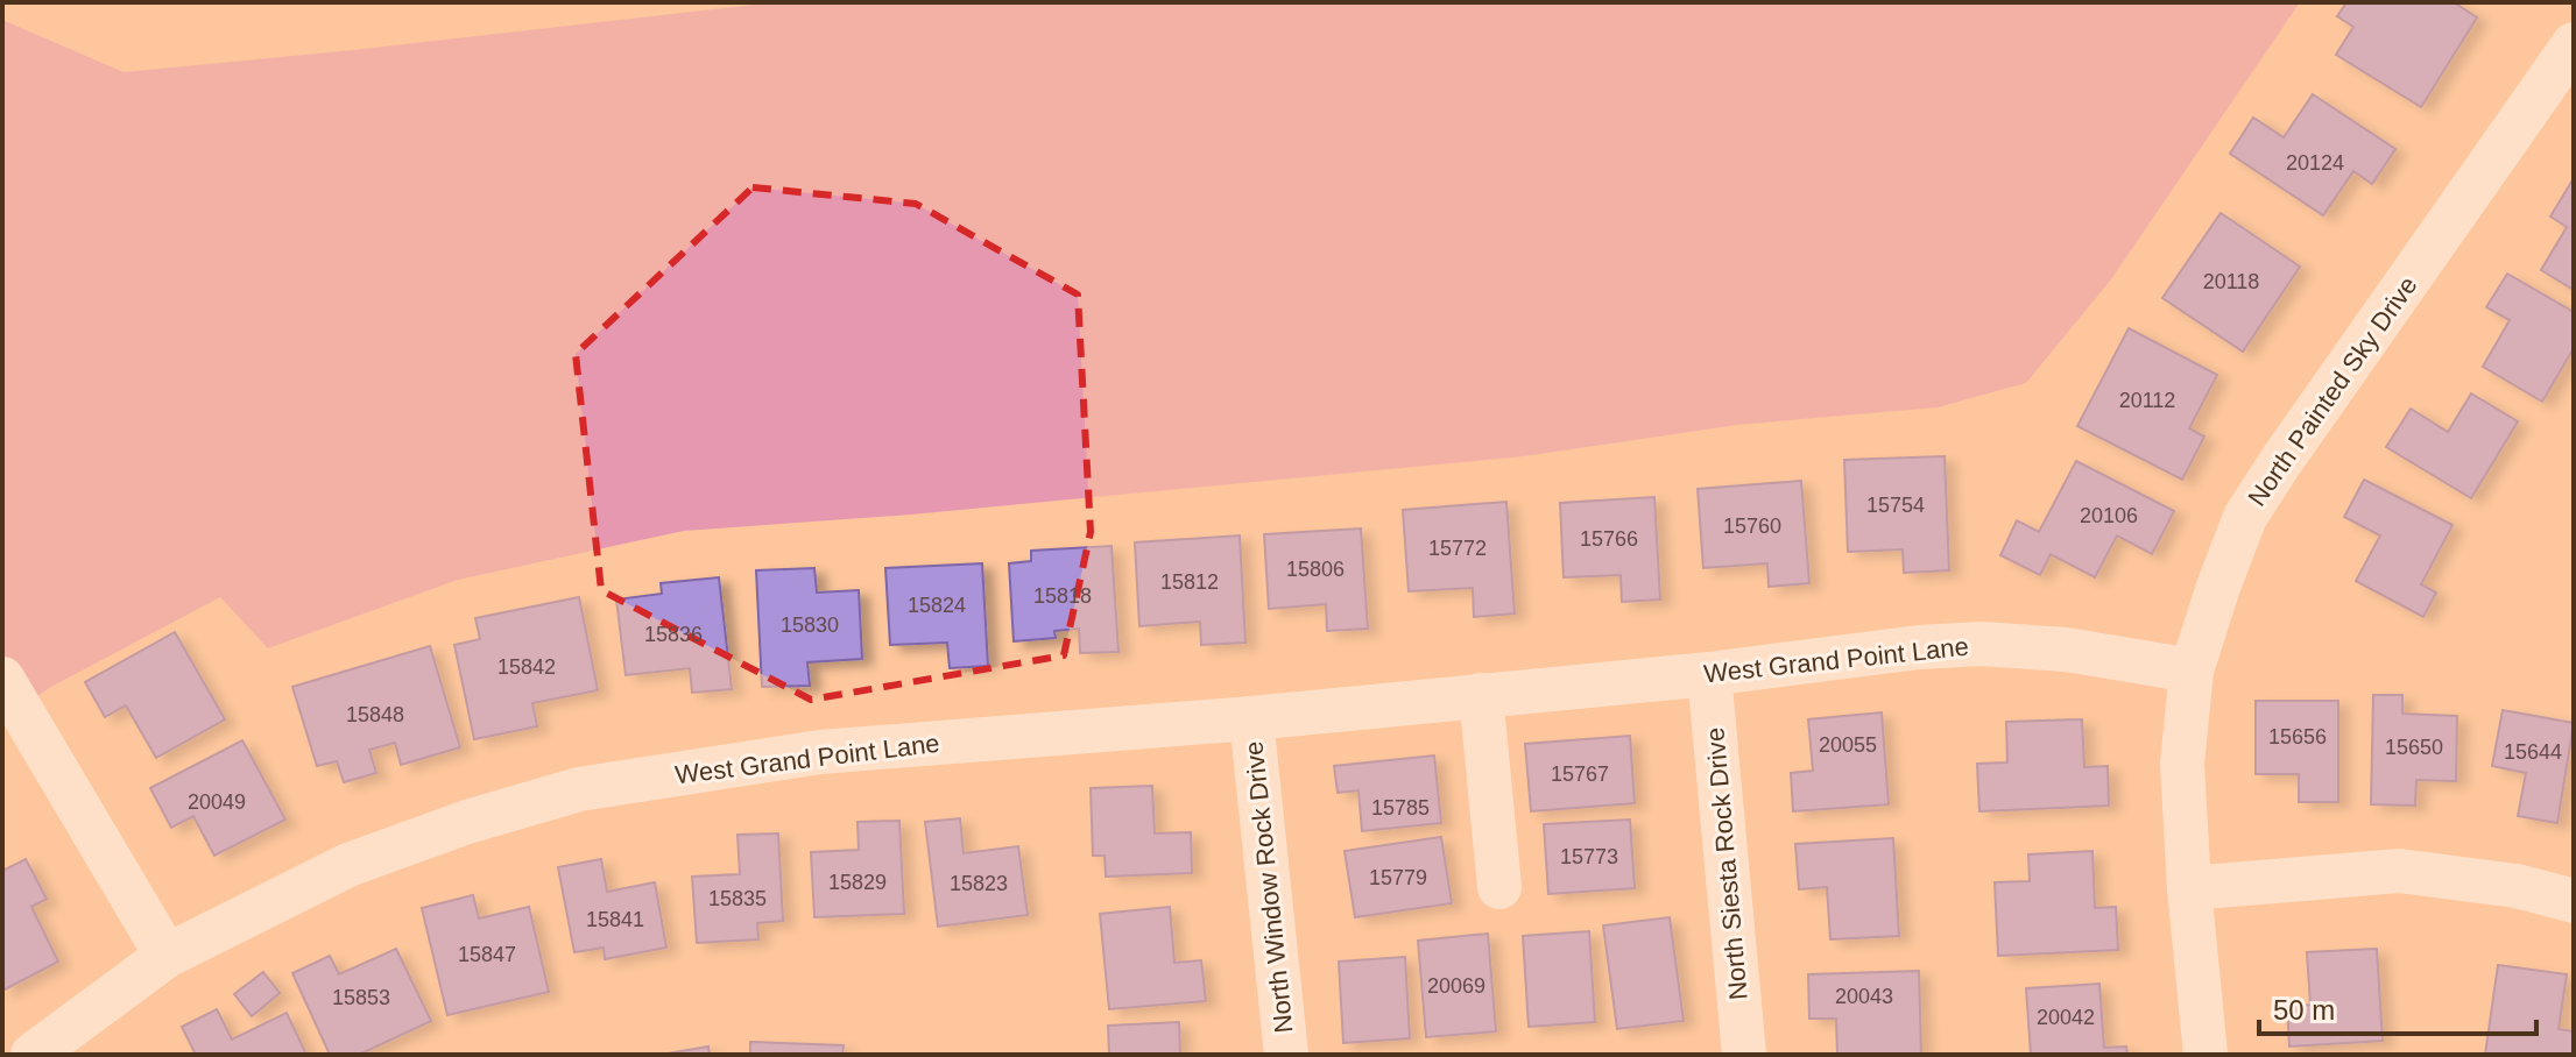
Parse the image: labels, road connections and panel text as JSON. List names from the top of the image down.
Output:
{
  "streets": {
    "street": [
      "North Painted Sky Drive",
      "West Grand Point Lane",
      "North Siesta Rock Drive",
      "North Window Rock Drive"
    ]
  },
  "crossings": [
    ["North Painted Sky Drive", "West Grand Point Lane"],
    ["West Grand Point Lane", "North Siesta Rock Drive"],
    ["West Grand Point Lane", "North Window Rock Drive"]
  ],
  "house_numbers": [
    "20124",
    "20118",
    "20112",
    "15754",
    "20106",
    "15760",
    "15766",
    "15772",
    "15806",
    "15812",
    "15818",
    "15824",
    "15830",
    "15836",
    "15842",
    "15848",
    "15656",
    "20055",
    "15650",
    "15644",
    "15767",
    "20049",
    "15785",
    "15773",
    "15779",
    "15829",
    "15823",
    "15835",
    "15841",
    "15847",
    "20069",
    "20043",
    "15853",
    "20042"
  ],
  "scale_bar": "50 m"
}
